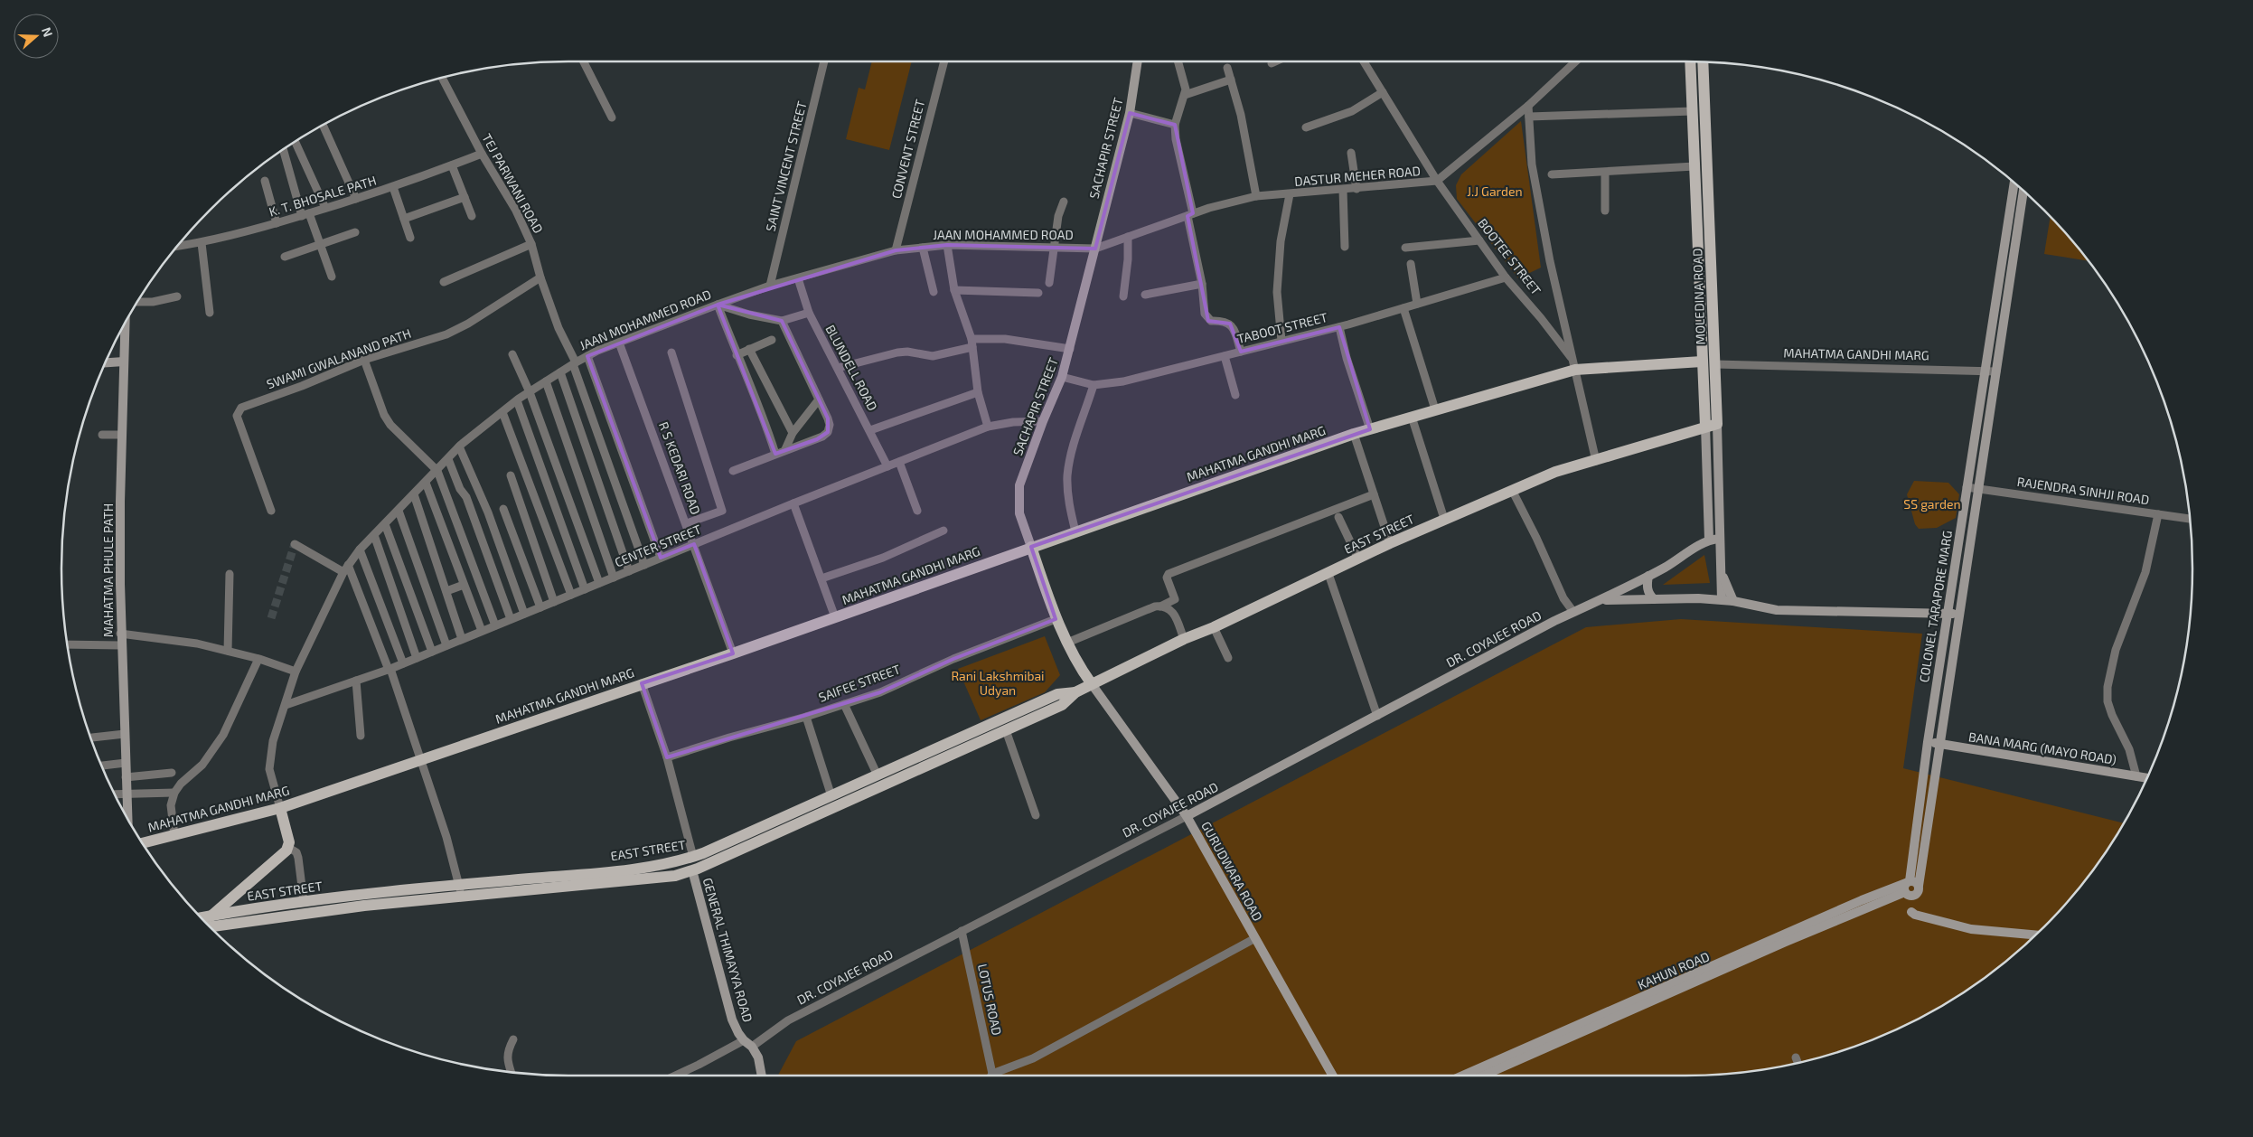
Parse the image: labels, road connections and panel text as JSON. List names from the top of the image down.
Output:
{
  "streets": {
    "main road": ["MOLEDINA ROAD", "MAHATMA GANDHI MARG", "EAST STREET"],
    "street": [
      "SACHAPIR STREET",
      "CONVENT STREET",
      "SAINT VINCENT STREET",
      "DASTUR MEHER ROAD",
      "TEJ PARWANI ROAD",
      "K. T. BHOSALE PATH",
      "JAAN MOHAMMED ROAD",
      "BOOTEE STREET",
      "TABOOT STREET",
      "SWAMI GWALANAND PATH",
      "BLUNDELL ROAD",
      "R S KEDARI ROAD",
      "RAJENDRA SINHJI ROAD",
      "CENTER STREET",
      "MAHATMA PHULE PATH",
      "COLONEL TARAPORE MARG",
      "DR. COYAJEE ROAD",
      "SAIFEE STREET",
      "BANA MARG (MAYO ROAD)",
      "GURUDWARA ROAD",
      "GENERAL THIMAYYA ROAD",
      "KAHUN ROAD",
      "LOTUS ROAD"
    ]
  },
  "crossings": [
    ["SACHAPIR STREET", "DASTUR MEHER ROAD"],
    ["SACHAPIR STREET", "JAAN MOHAMMED ROAD"],
    ["SACHAPIR STREET", "TABOOT STREET"],
    ["SACHAPIR STREET", "MAHATMA GANDHI MARG"],
    ["SACHAPIR STREET", "BLUNDELL ROAD"],
    ["SACHAPIR STREET", "CENTER STREET"],
    ["CONVENT STREET", "JAAN MOHAMMED ROAD"],
    ["SAINT VINCENT STREET", "JAAN MOHAMMED ROAD"],
    ["DASTUR MEHER ROAD", "JAAN MOHAMMED ROAD"],
    ["DASTUR MEHER ROAD", "BOOTEE STREET"],
    ["TEJ PARWANI ROAD", "K. T. BHOSALE PATH"],
    ["TEJ PARWANI ROAD", "JAAN MOHAMMED ROAD"],
    ["TEJ PARWANI ROAD", "SWAMI GWALANAND PATH"],
    ["TEJ PARWANI ROAD", "CENTER STREET"],
    ["JAAN MOHAMMED ROAD", "MAHATMA GANDHI MARG"],
    ["JAAN MOHAMMED ROAD", "BLUNDELL ROAD"],
    ["JAAN MOHAMMED ROAD", "R S KEDARI ROAD"],
    ["JAAN MOHAMMED ROAD", "CENTER STREET"],
    ["BOOTEE STREET", "TABOOT STREET"],
    ["MOLEDINA ROAD", "MAHATMA GANDHI MARG"],
    ["MOLEDINA ROAD", "EAST STREET"],
    ["MAHATMA GANDHI MARG", "R S KEDARI ROAD"],
    ["MAHATMA GANDHI MARG", "COLONEL TARAPORE MARG"],
    ["BLUNDELL ROAD", "CENTER STREET"],
    ["R S KEDARI ROAD", "CENTER STREET"],
    ["RAJENDRA SINHJI ROAD", "COLONEL TARAPORE MARG"],
    ["EAST STREET", "GURUDWARA ROAD"],
    ["EAST STREET", "GENERAL THIMAYYA ROAD"],
    ["COLONEL TARAPORE MARG", "BANA MARG (MAYO ROAD)"],
    ["COLONEL TARAPORE MARG", "KAHUN ROAD"],
    ["DR. COYAJEE ROAD", "GURUDWARA ROAD"],
    ["DR. COYAJEE ROAD", "GENERAL THIMAYYA ROAD"],
    ["DR. COYAJEE ROAD", "LOTUS ROAD"]
  ],
  "parks": ["J.J Garden", "SS garden", "Rani Lakshmibai Udyan"],
  "north": "right"
}
